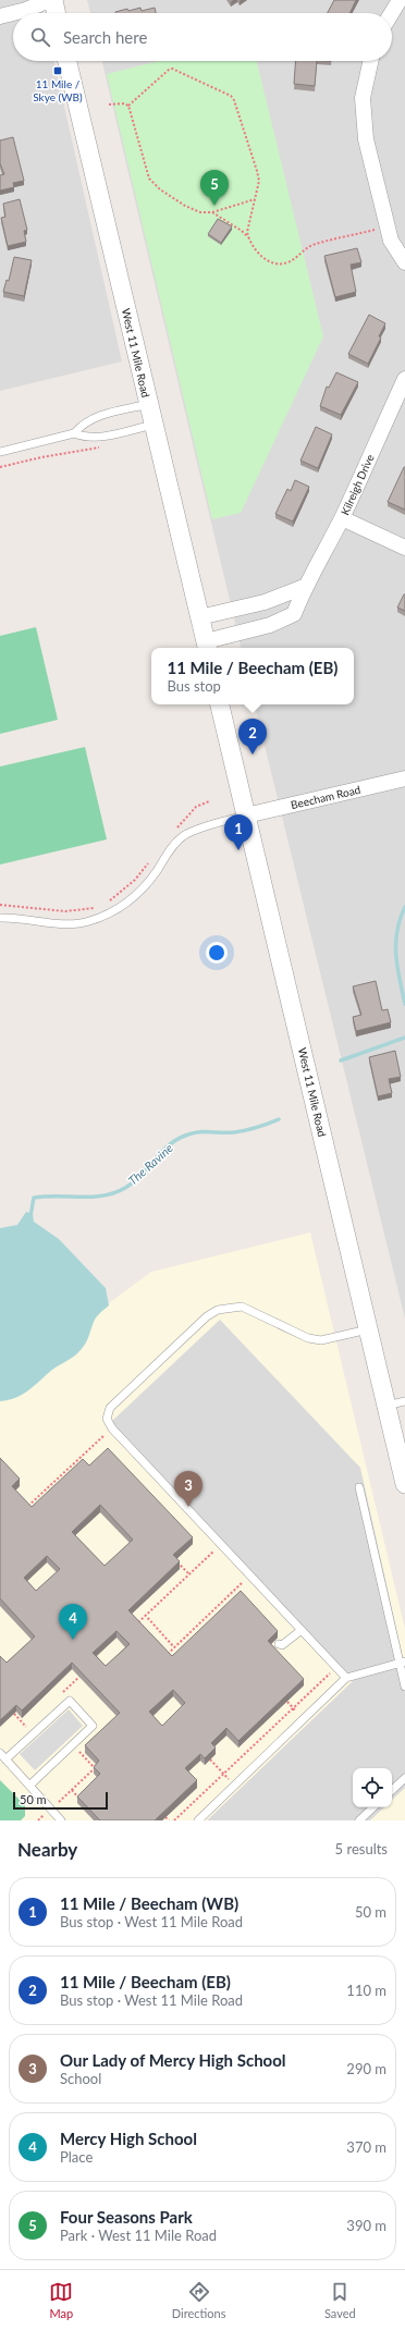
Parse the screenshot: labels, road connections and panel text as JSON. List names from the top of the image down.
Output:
{
  "streets": {
    "street": ["West 11 Mile Road", "Kilreigh Drive", "Beecham Road"]
  },
  "crossings": [
    ["West 11 Mile Road", "Kilreigh Drive"],
    ["West 11 Mile Road", "Beecham Road"]
  ],
  "water": ["The Ravine"],
  "places": {
    "transit": ["11 Mile / Skye (WB)"]
  },
  "scale_bar": "50 m",
  "page": {
    "search": "Search here",
    "pins": [
      "5",
      "2",
      "1",
      "3",
      "4"
    ],
    "popup": ["11 Mile / Beecham (EB)", "Bus stop"],
    "scale": "50 m",
    "heading": ["Nearby", "5 results"],
    "list": [
      {
        "mark": "1",
        "name": "11 Mile / Beecham (WB)",
        "note": "Bus stop · West 11 Mile Road",
        "value": "50 m"
      },
      {
        "mark": "2",
        "name": "11 Mile / Beecham (EB)",
        "note": "Bus stop · West 11 Mile Road",
        "value": "110 m"
      },
      {
        "mark": "3",
        "name": "Our Lady of Mercy High School",
        "note": "School",
        "value": "290 m"
      },
      {
        "mark": "4",
        "name": "Mercy High School",
        "note": "Place",
        "value": "370 m"
      },
      {
        "mark": "5",
        "name": "Four Seasons Park",
        "note": "Park · West 11 Mile Road",
        "value": "390 m"
      }
    ],
    "nav": ["Map", "Directions", "Saved"]
  }
}
